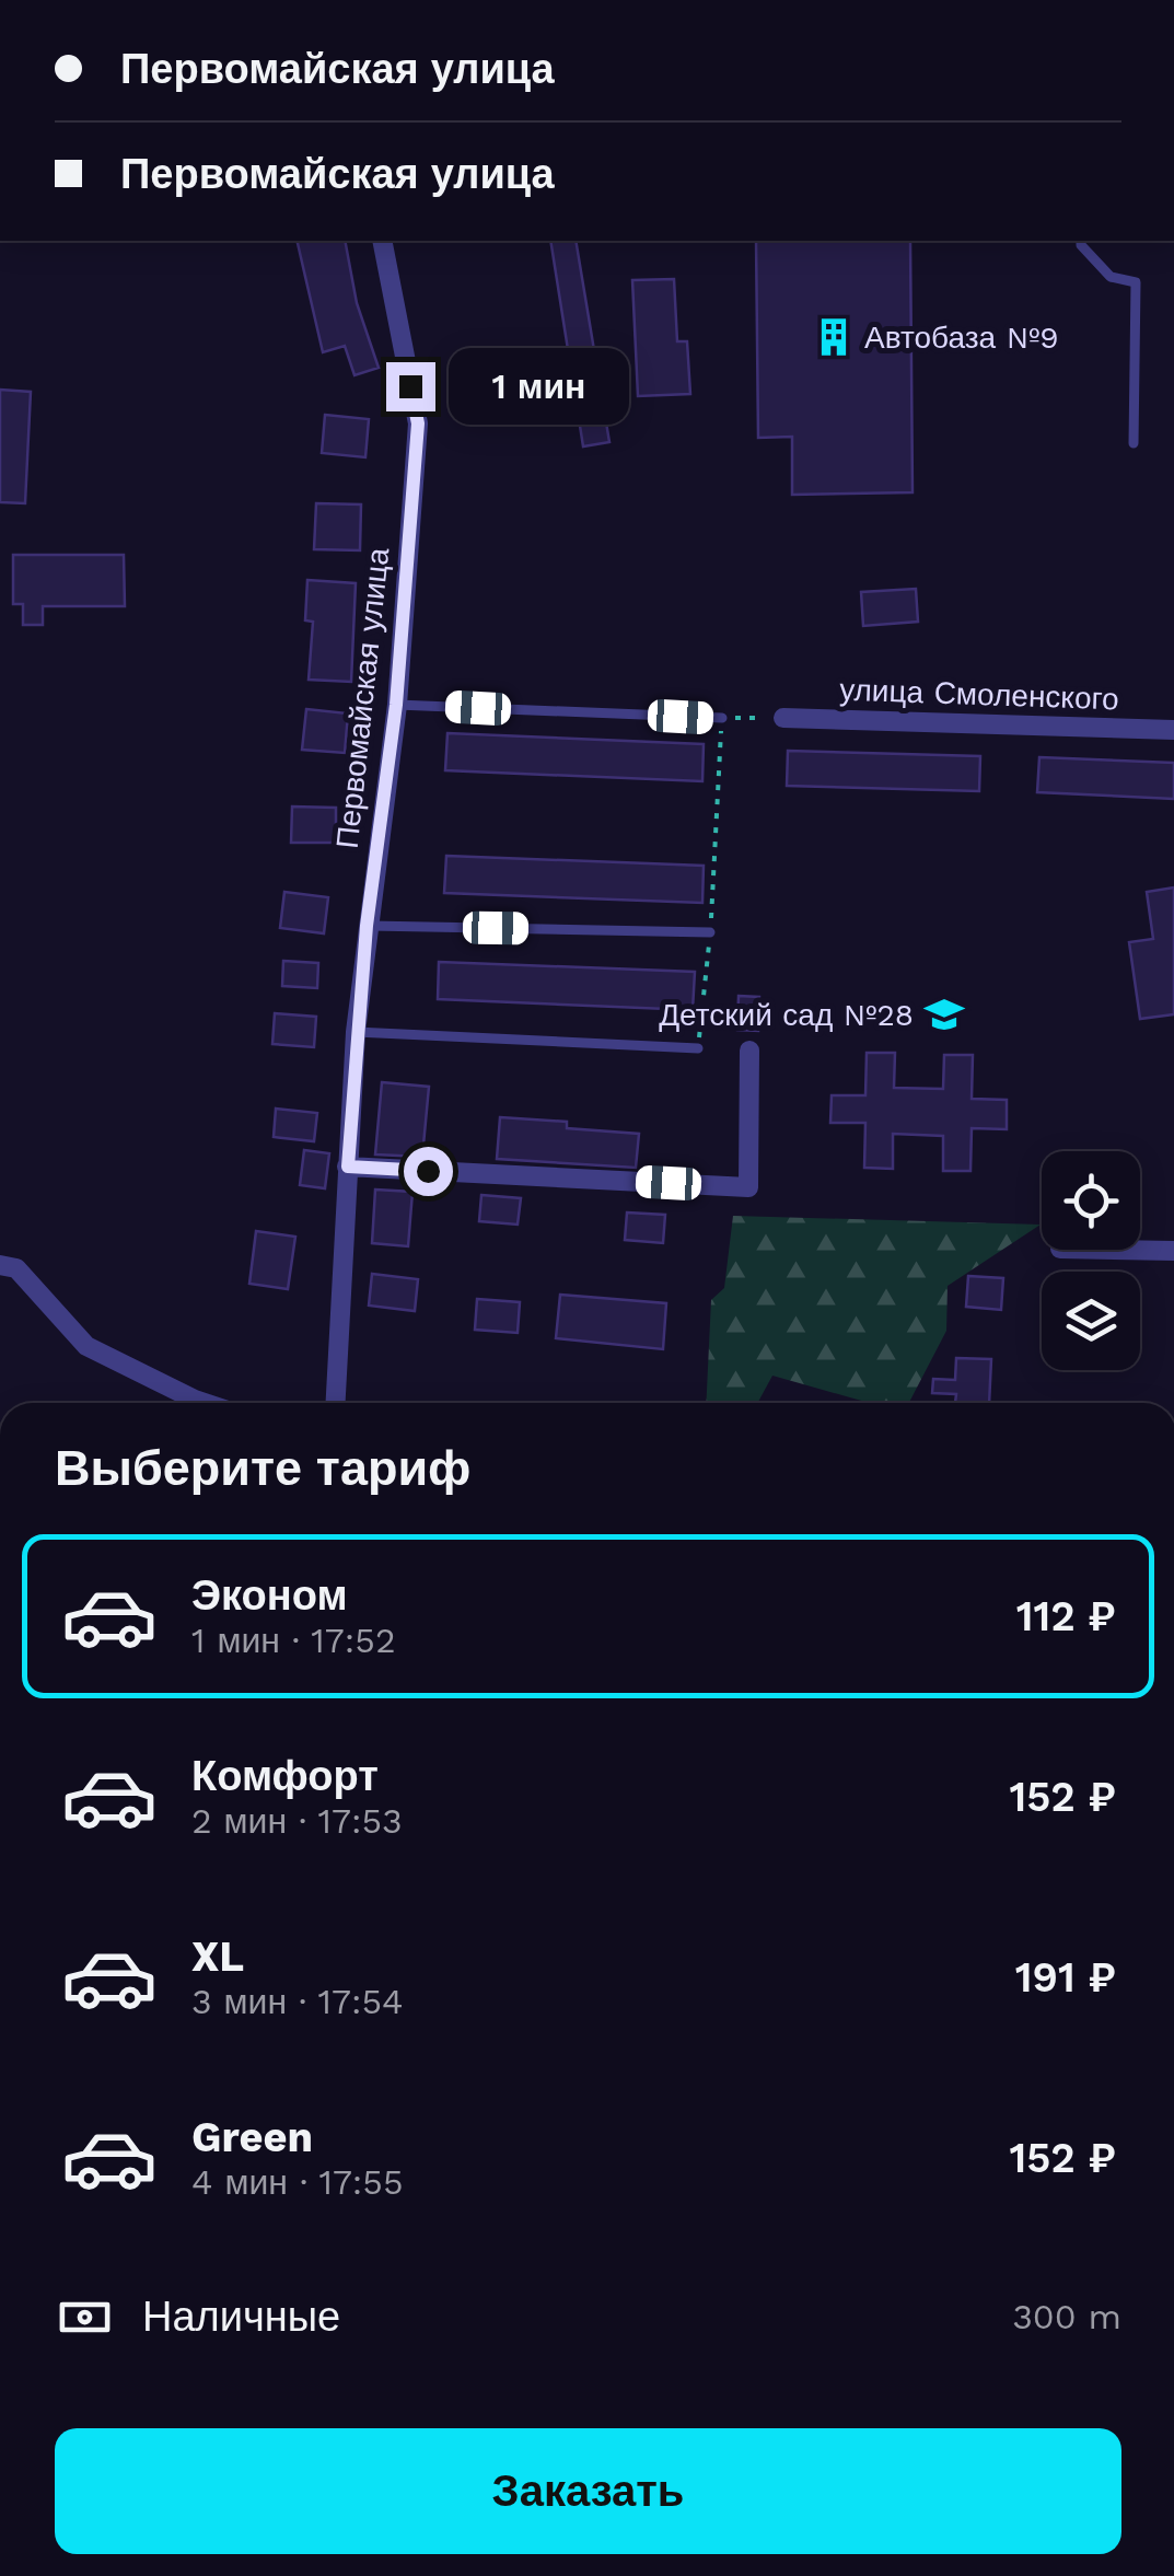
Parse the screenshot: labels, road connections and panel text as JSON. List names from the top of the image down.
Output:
{
  "streets": {
    "street": ["улица Смоленского", "Первомайская улица"]
  },
  "places": {
    "building": ["Автобаза №9"],
    "school or university": ["Детский сад №28"]
  },
  "page": {
    "banner": ["Первомайская улица", "Первомайская улица"],
    "bubble": "1 мин",
    "heading": "Выберите тариф",
    "list": [
      {
        "name": "Эконом",
        "note": "1 мин · 17:52",
        "value": "112 ₽"
      },
      {
        "name": "Комфорт",
        "note": "2 мин · 17:53",
        "value": "152 ₽"
      },
      {
        "name": "XL",
        "note": "3 мин · 17:54",
        "value": "191 ₽"
      },
      {
        "name": "Green",
        "note": "4 мин · 17:55",
        "value": "152 ₽"
      }
    ],
    "pay": ["Наличные", "300 m"],
    "buttons": "Заказать"
  }
}
